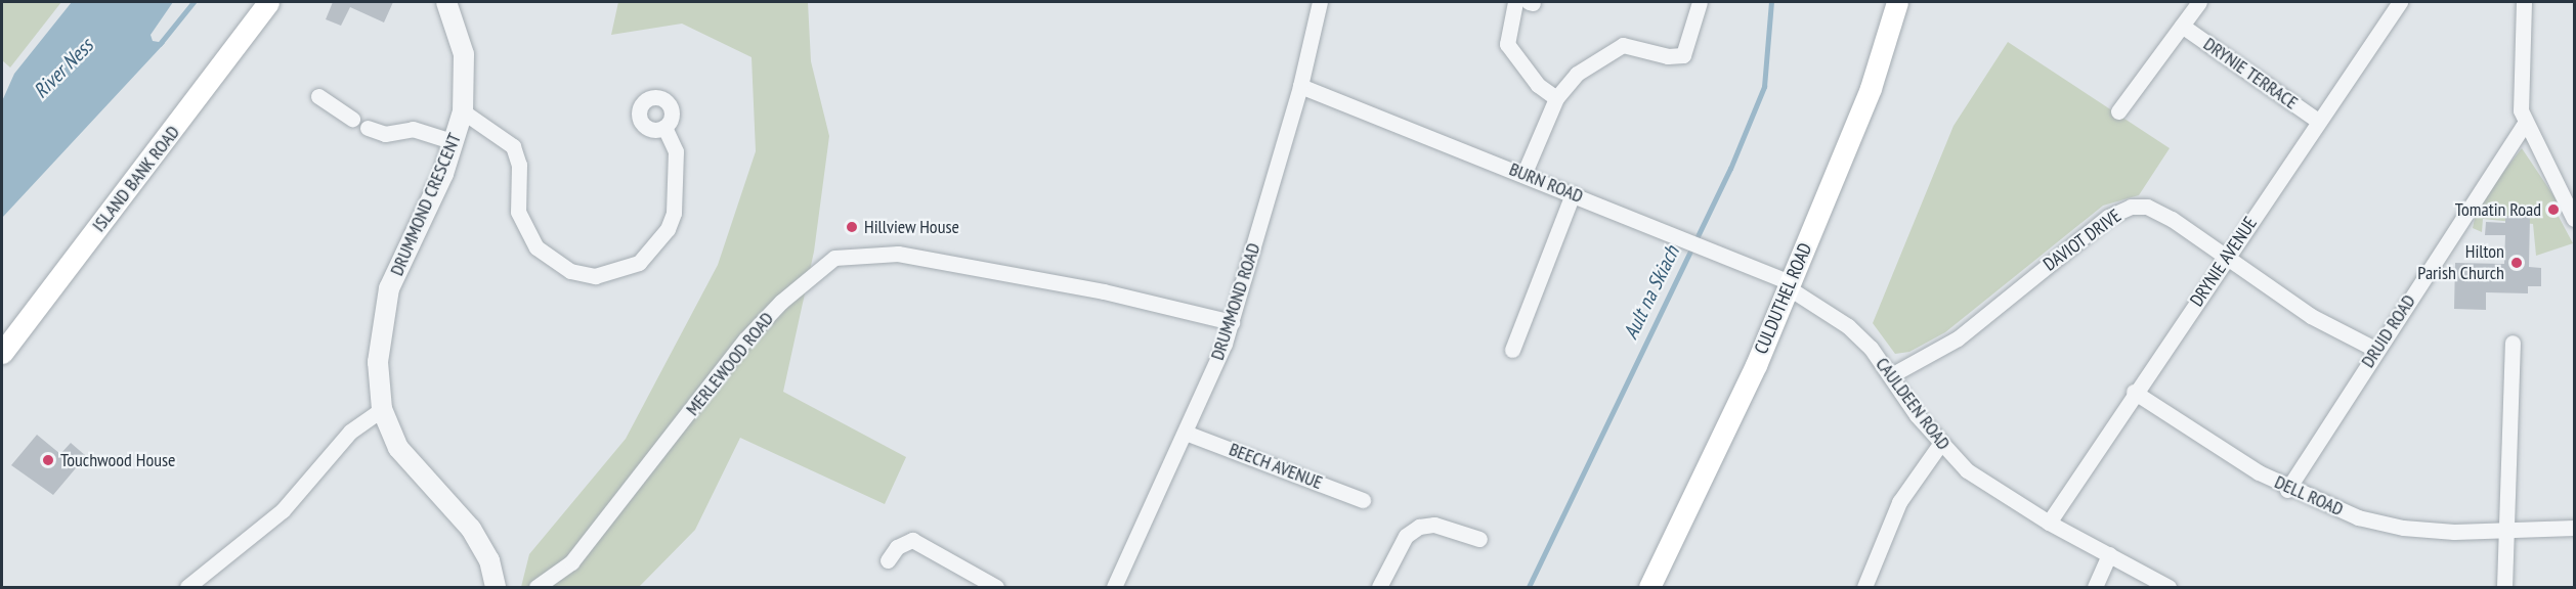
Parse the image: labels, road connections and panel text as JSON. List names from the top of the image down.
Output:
{
  "streets": {
    "main road": ["ISLAND BANK ROAD", "CULDUTHEL ROAD"],
    "street": [
      "DRYNIE TERRACE",
      "BURN ROAD",
      "DRUMMOND CRESCENT",
      "DAVIOT DRIVE",
      "DRYNIE AVENUE",
      "DRUMMOND ROAD",
      "DRUID ROAD",
      "MERLEWOOD ROAD",
      "CAULDEEN ROAD",
      "BEECH AVENUE",
      "DELL ROAD"
    ]
  },
  "crossings": [
    ["DRYNIE TERRACE", "DRYNIE AVENUE"],
    ["BURN ROAD", "CULDUTHEL ROAD"],
    ["BURN ROAD", "DRUMMOND ROAD"],
    ["BURN ROAD", "CAULDEEN ROAD"],
    ["DAVIOT DRIVE", "DRYNIE AVENUE"],
    ["DAVIOT DRIVE", "DRUID ROAD"],
    ["DAVIOT DRIVE", "CAULDEEN ROAD"],
    ["DRYNIE AVENUE", "CAULDEEN ROAD"],
    ["DRYNIE AVENUE", "DELL ROAD"],
    ["CULDUTHEL ROAD", "CAULDEEN ROAD"],
    ["DRUMMOND ROAD", "MERLEWOOD ROAD"],
    ["DRUMMOND ROAD", "BEECH AVENUE"],
    ["DRUID ROAD", "DELL ROAD"]
  ],
  "water": ["River Ness", "Ault na Skiach"],
  "places": [
    "Tomatin Road",
    "Hillview House",
    "Hilton Parish Church",
    "Touchwood House"
  ]
}
